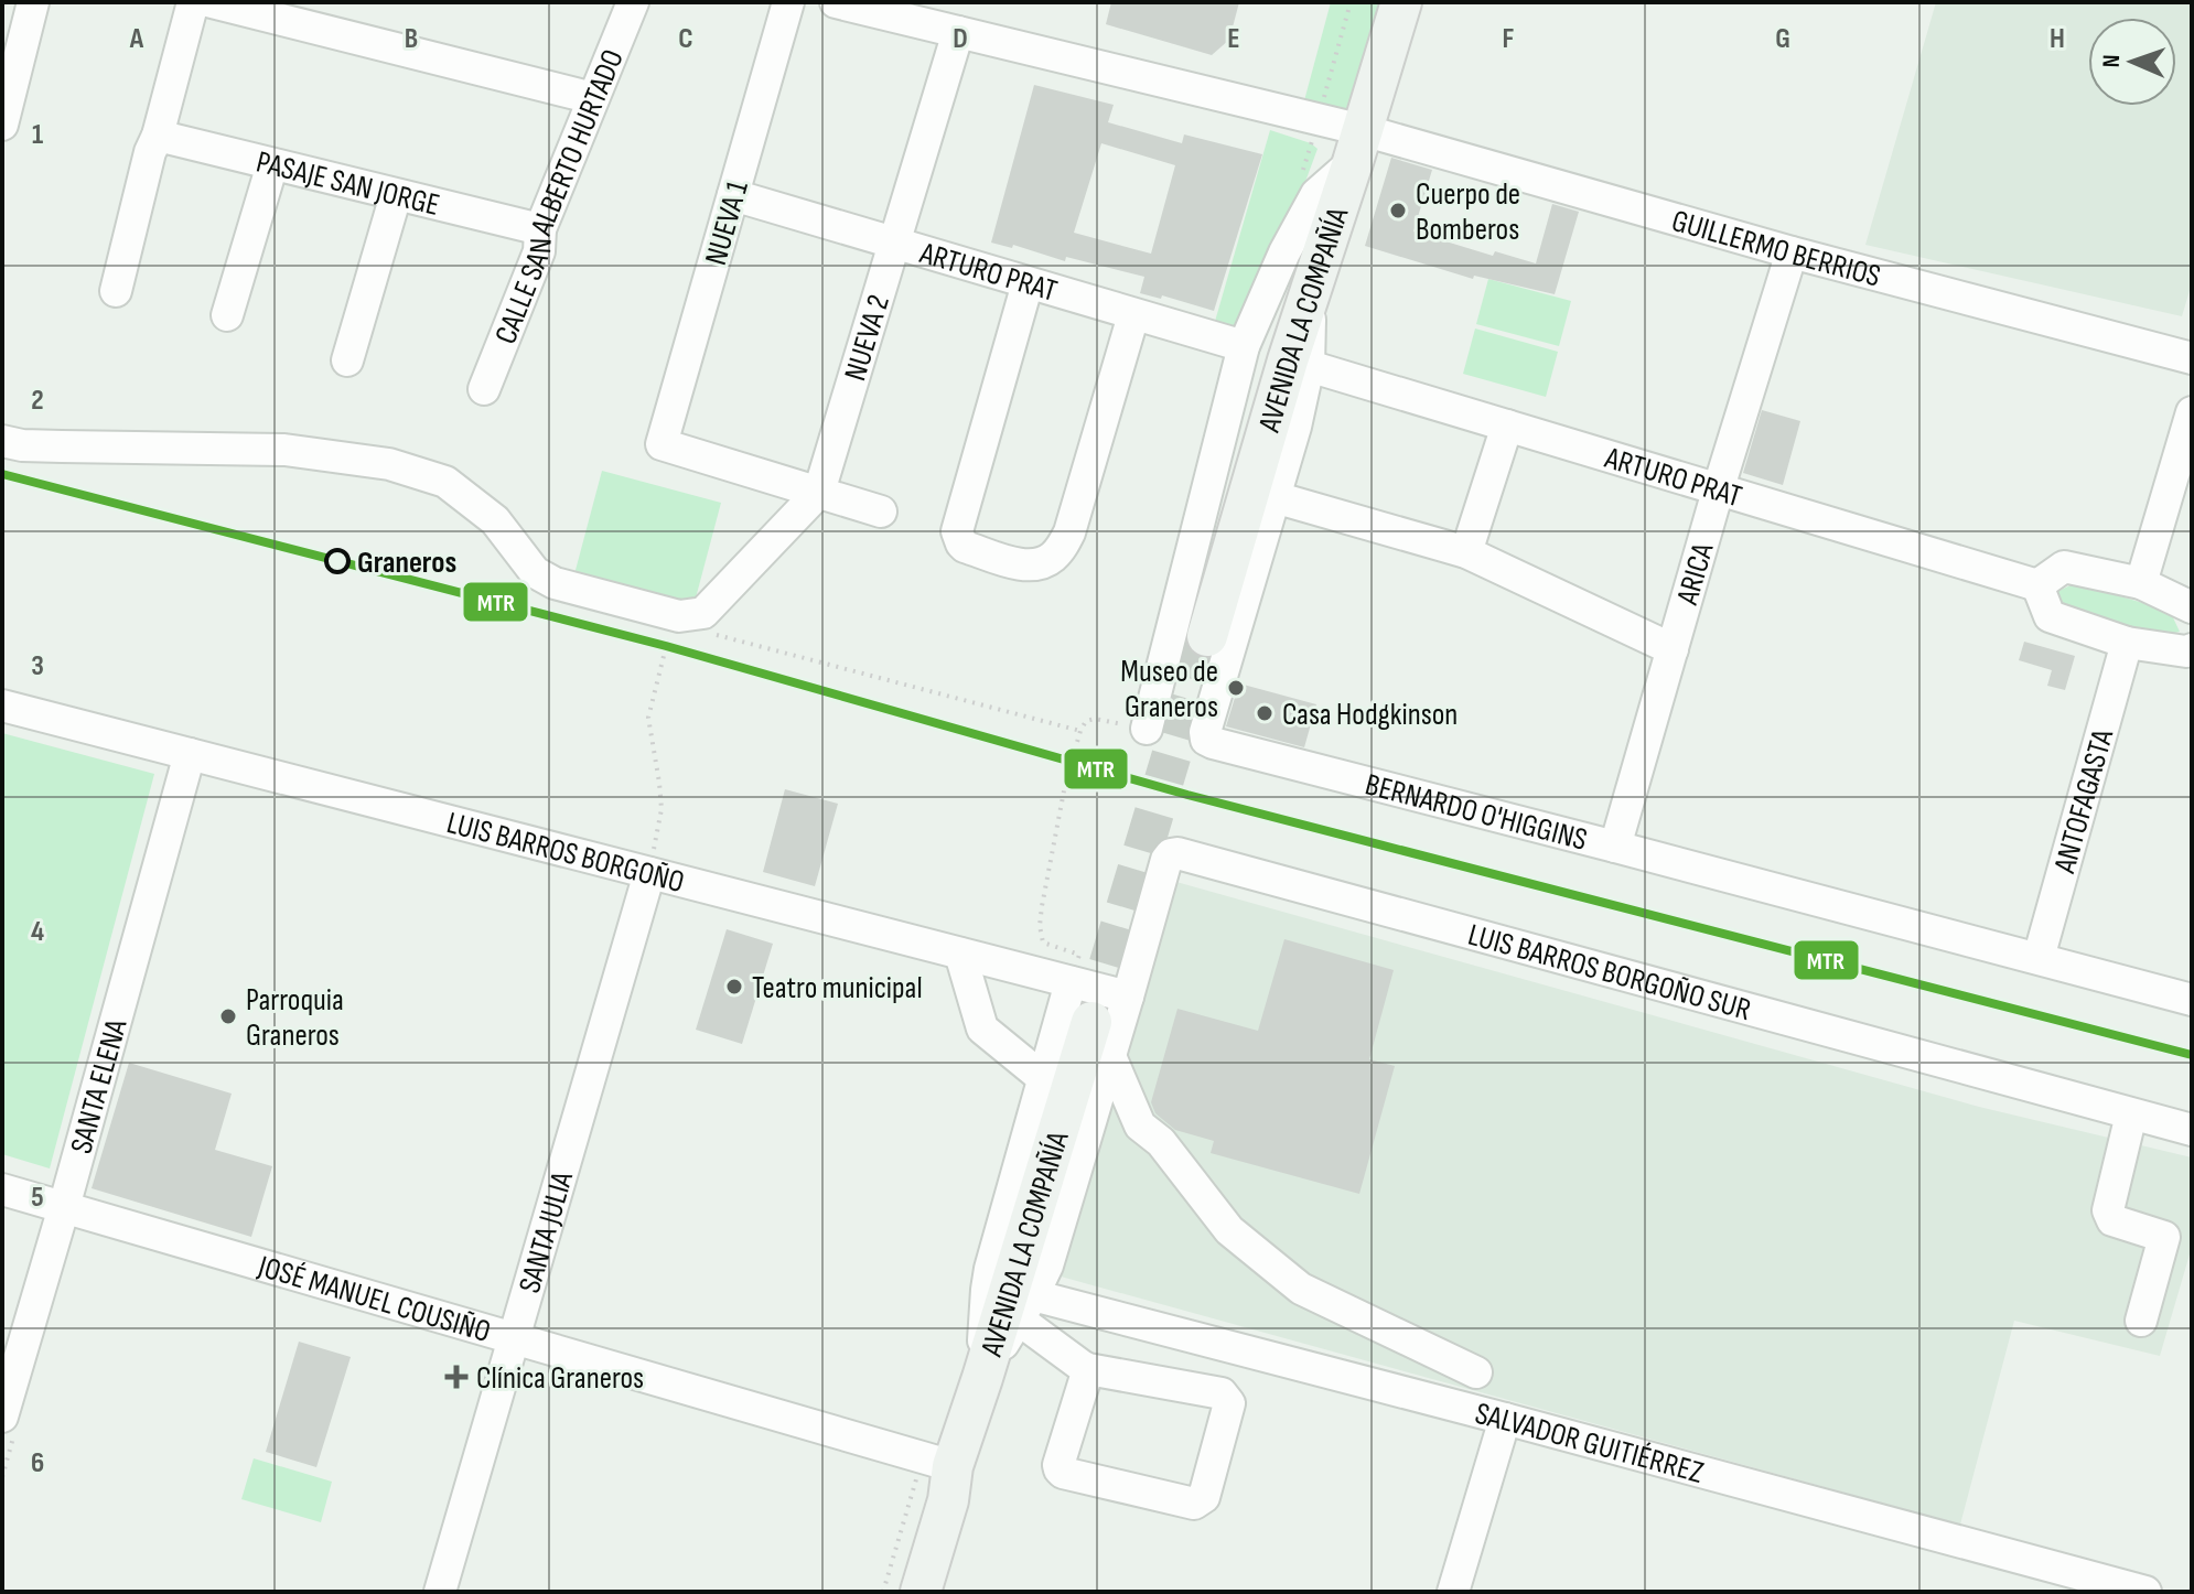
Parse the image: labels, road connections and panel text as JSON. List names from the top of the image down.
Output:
{
  "streets": {
    "main road": ["AVENIDA LA COMPAÑÍA"],
    "street": [
      "PASAJE SAN JORGE",
      "CALLE SAN ALBERTO HURTADO",
      "NUEVA 1",
      "GUILLERMO BERRIOS",
      "ARTURO PRAT",
      "NUEVA 2",
      "ARICA",
      "ANTOFAGASTA",
      "BERNARDO O'HIGGINS",
      "LUIS BARROS BORGOÑO",
      "LUIS BARROS BORGOÑO SUR",
      "SANTA ELENA",
      "SANTA JULIA",
      "JOSÉ MANUEL COUSIÑO",
      "SALVADOR GUITIÉRREZ"
    ]
  },
  "crossings": [
    ["PASAJE SAN JORGE", "CALLE SAN ALBERTO HURTADO"],
    ["NUEVA 1", "ARTURO PRAT"],
    ["NUEVA 1", "NUEVA 2"],
    ["GUILLERMO BERRIOS", "AVENIDA LA COMPAÑÍA"],
    ["GUILLERMO BERRIOS", "NUEVA 2"],
    ["GUILLERMO BERRIOS", "ARICA"],
    ["ARTURO PRAT", "NUEVA 2"],
    ["ARTURO PRAT", "ARICA"],
    ["ARTURO PRAT", "BERNARDO O'HIGGINS"],
    ["AVENIDA LA COMPAÑÍA", "BERNARDO O'HIGGINS"],
    ["AVENIDA LA COMPAÑÍA", "JOSÉ MANUEL COUSIÑO"],
    ["ARICA", "BERNARDO O'HIGGINS"],
    ["ANTOFAGASTA", "BERNARDO O'HIGGINS"],
    ["LUIS BARROS BORGOÑO", "LUIS BARROS BORGOÑO SUR"],
    ["LUIS BARROS BORGOÑO", "SANTA ELENA"],
    ["LUIS BARROS BORGOÑO", "SANTA JULIA"],
    ["SANTA ELENA", "JOSÉ MANUEL COUSIÑO"],
    ["SANTA JULIA", "JOSÉ MANUEL COUSIÑO"]
  ],
  "places": {
    "other": [
      "Cuerpo de Bomberos",
      "Graneros",
      "Museo de Graneros",
      "Casa Hodgkinson",
      "Teatro municipal",
      "Parroquia Graneros"
    ],
    "health": ["Clínica Graneros"]
  },
  "lines": ["transit line MTR"],
  "north": "left",
  "grid": {
    "columns": [
      "A",
      "B",
      "C",
      "D",
      "E",
      "F",
      "G",
      "H"
    ],
    "rows": [
      "1",
      "2",
      "3",
      "4",
      "5",
      "6"
    ]
  }
}
